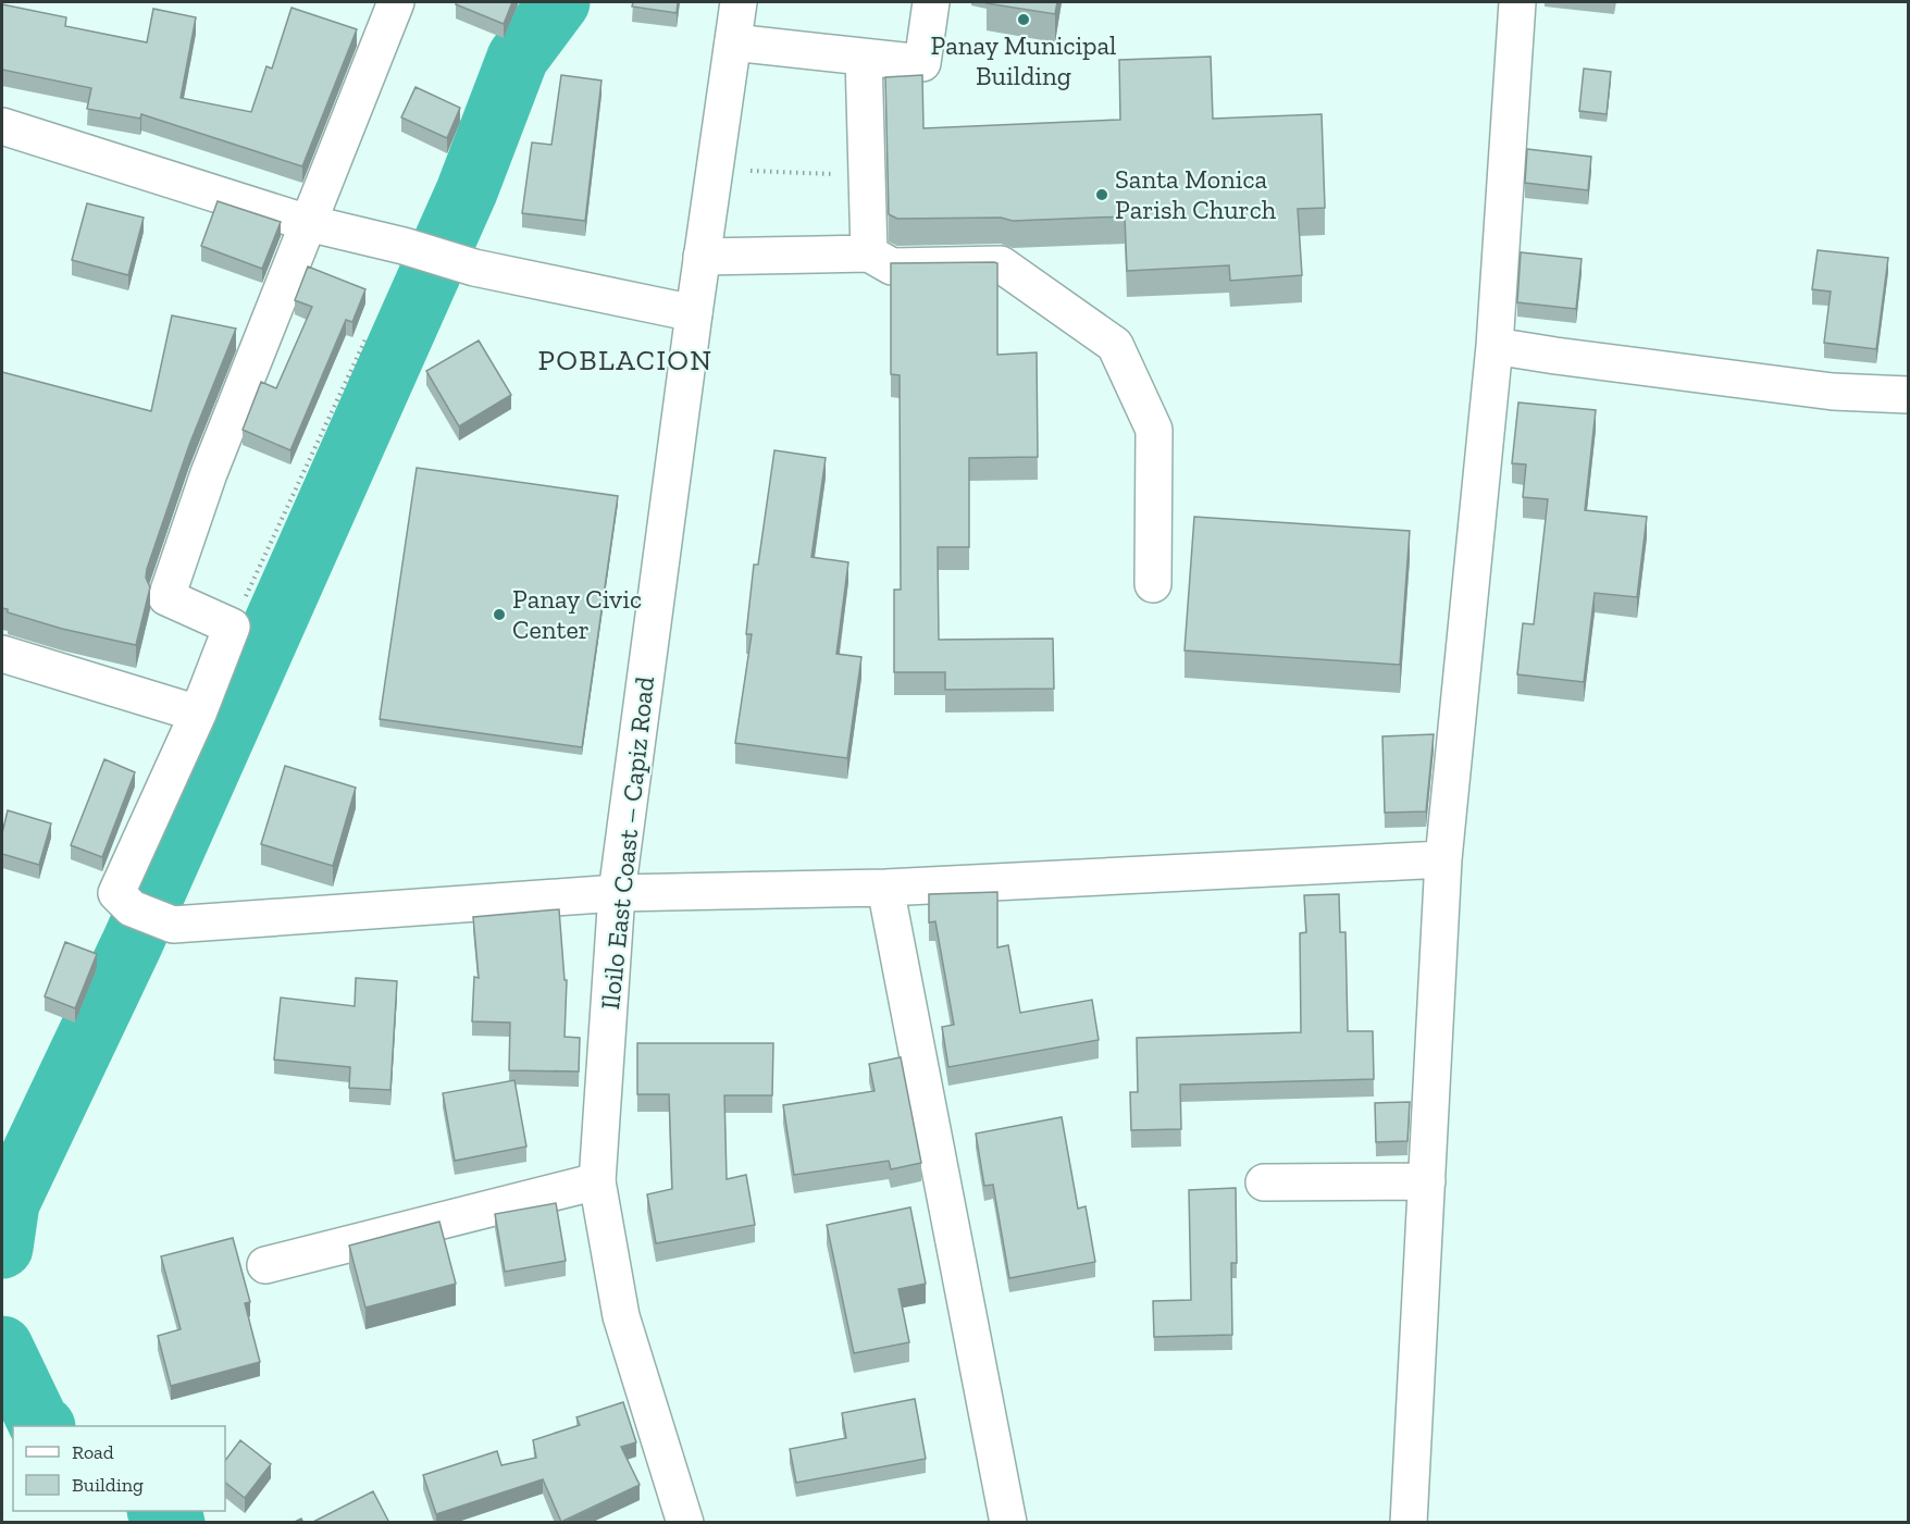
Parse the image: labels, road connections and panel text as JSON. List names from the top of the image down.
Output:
{
  "streets": {
    "street": ["Iloilo East Coast – Capiz Road"]
  },
  "districts": ["POBLACION"],
  "places": ["Panay Municipal Building", "Santa Monica Parish Church", "Panay Civic Center"],
  "legend": ["Road", "Building"]
}
